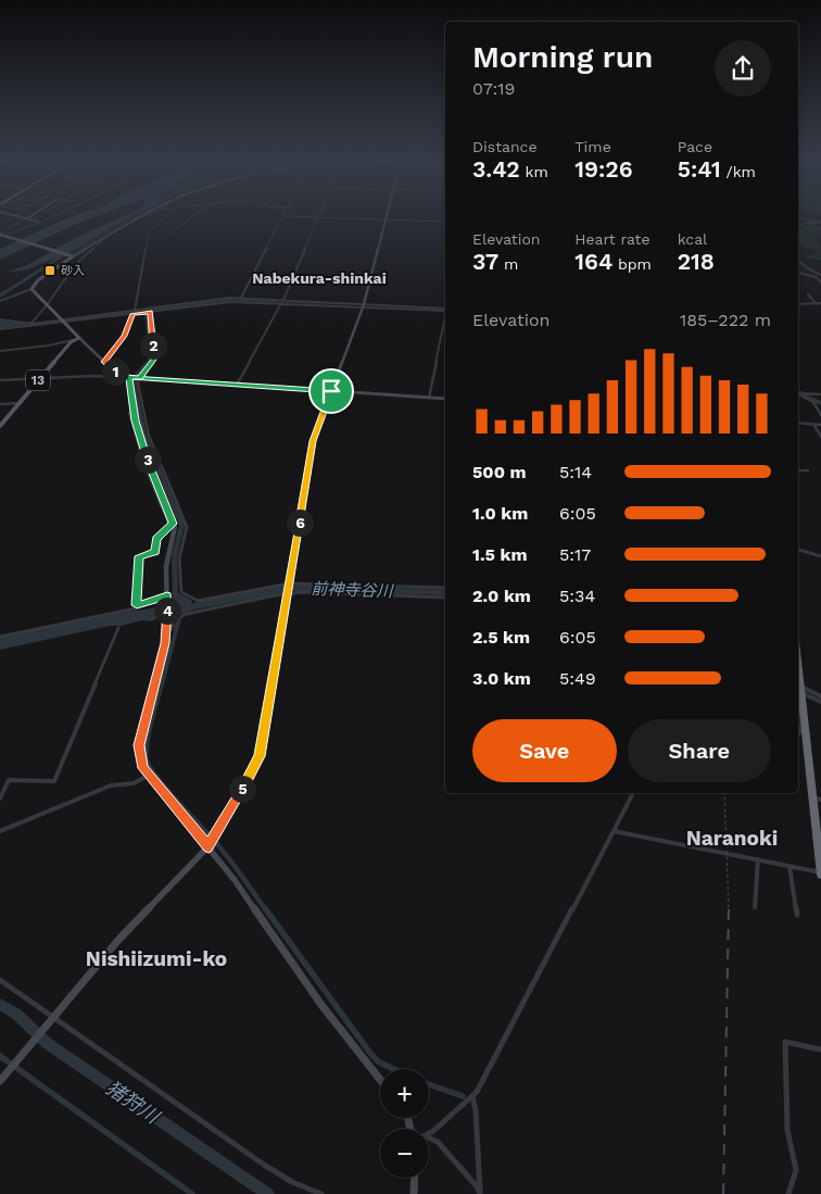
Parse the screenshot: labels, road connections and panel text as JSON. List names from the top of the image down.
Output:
{
  "streets": {
    "main road": ["13"]
  },
  "districts": ["Nabekura-shinkai", "Naranoki", "Nishiizumi-ko"],
  "water": ["前神寺谷川", "猪狩川"],
  "places": {
    "transit": ["砂入"]
  },
  "page": {
    "heading": ["Morning run", "07:19"],
    "stats": [
      ["Distance", "3.42 km"],
      ["Time", "19:26"],
      ["Pace", "5:41 /km"],
      ["Elevation", "37 m"],
      ["Heart rate", "164 bpm"],
      ["kcal", "218"]
    ],
    "chart": ["Elevation", "185–222 m"],
    "pins": [
      "2",
      "1",
      "3",
      "6",
      "4",
      "5"
    ],
    "list": [
      {
        "name": "500 m",
        "note": "5:14"
      },
      {
        "name": "1.0 km",
        "note": "6:05"
      },
      {
        "name": "1.5 km",
        "note": "5:17"
      },
      {
        "name": "2.0 km",
        "note": "5:34"
      },
      {
        "name": "2.5 km",
        "note": "6:05"
      },
      {
        "name": "3.0 km",
        "note": "5:49"
      }
    ],
    "buttons": ["Save", "Share"],
    "map_buttons": ["+", "−"]
  }
}
